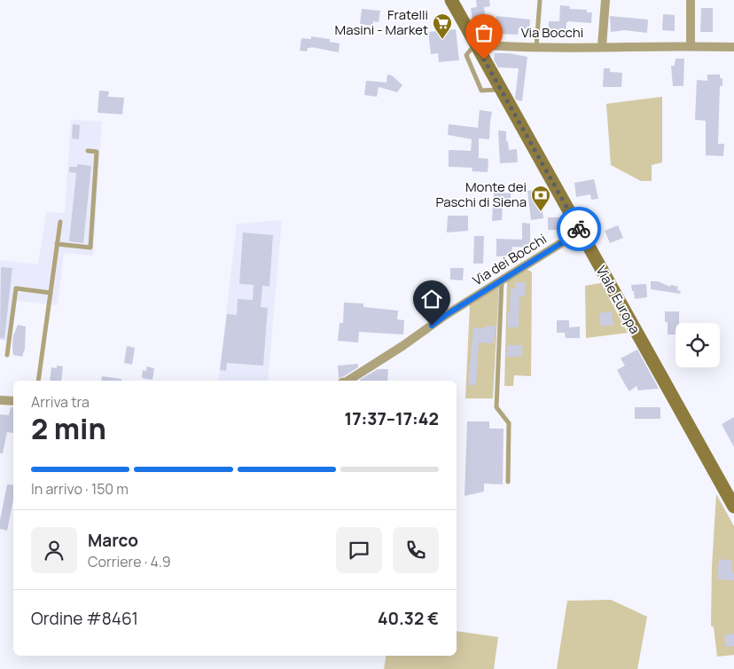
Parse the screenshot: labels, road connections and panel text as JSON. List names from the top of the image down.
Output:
{
  "streets": {
    "main road": ["Viale Europa"],
    "street": ["Via Bocchi", "Via dei Bocchi"]
  },
  "crossings": [
    ["Via Bocchi", "Viale Europa"],
    ["Via dei Bocchi", "Viale Europa"]
  ],
  "places": {
    "supermarket": ["Fratelli Masini - Market"],
    "bank": ["Monte dei Paschi di Siena"]
  },
  "page": {
    "heading": ["2 min", "Arriva tra", "17:37–17:42"],
    "panel": [
      "Marco",
      "Corriere · 4.9",
      "Ordine #8461",
      "40.32 €"
    ],
    "bar": "In arrivo · 150 m"
  }
}
